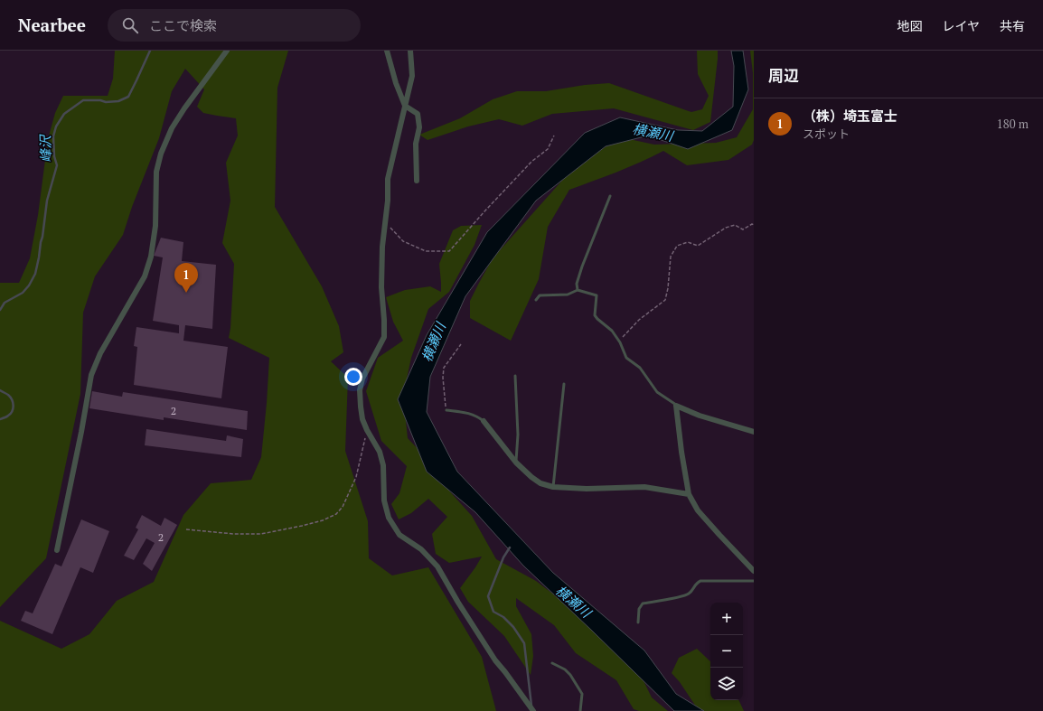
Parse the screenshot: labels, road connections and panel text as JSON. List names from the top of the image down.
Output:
{
  "water": ["横瀬川", "峰沢"],
  "house_numbers": ["2", "2"],
  "page": {
    "header": "Nearbee",
    "search": "ここで検索",
    "nav": ["地図", "レイヤ", "共有"],
    "heading": "周辺",
    "list": [
      {
        "mark": "1",
        "name": "（株）埼玉富士",
        "note": "スポット",
        "value": "180 m"
      }
    ],
    "pins": "1",
    "map_buttons": ["+", "−"]
  }
}
